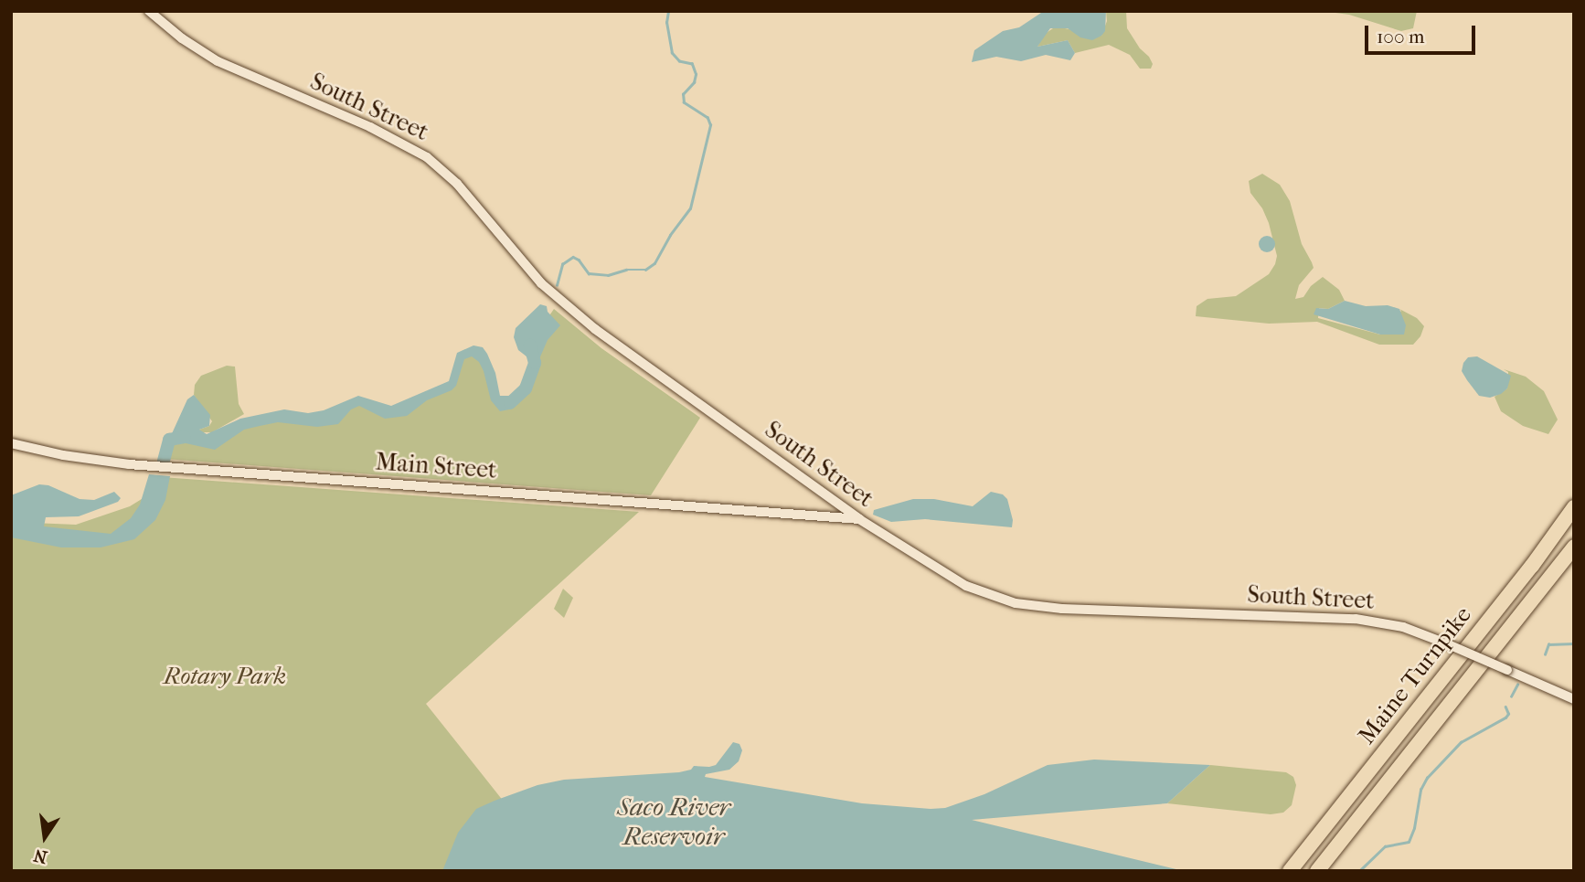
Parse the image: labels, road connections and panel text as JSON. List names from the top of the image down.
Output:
{
  "streets": {
    "highway": ["Maine Turnpike"],
    "street": ["South Street", "Main Street"]
  },
  "crossings": [
    ["South Street", "Main Street"]
  ],
  "water": ["Saco River Reservoir"],
  "parks": ["Rotary Park"],
  "scale_bar": "100 m",
  "north": "bottom"
}
